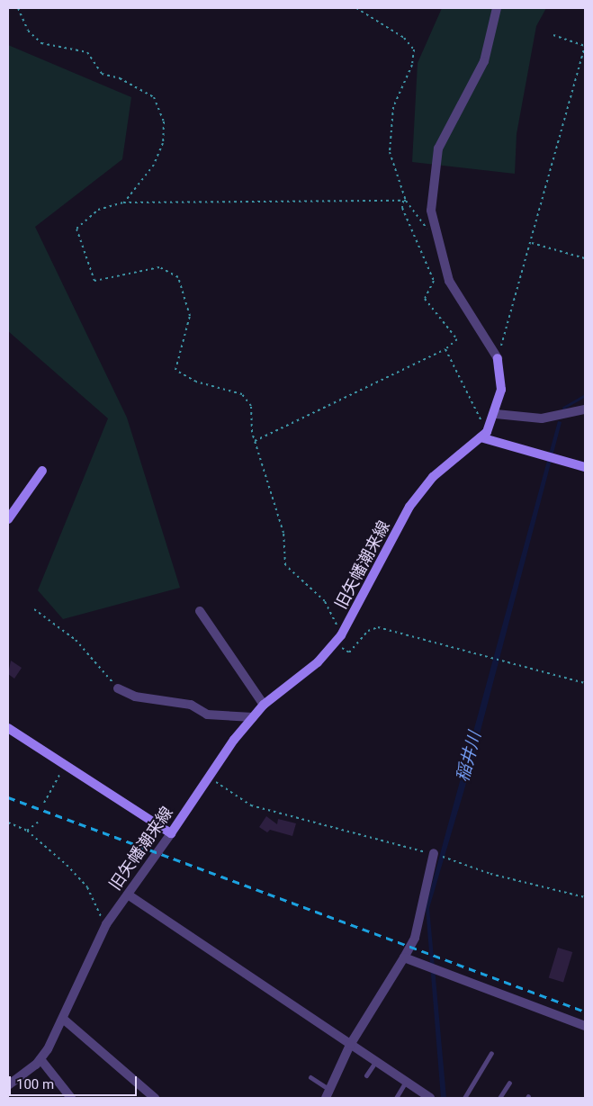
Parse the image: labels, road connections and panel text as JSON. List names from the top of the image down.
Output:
{
  "streets": {
    "street": ["旧矢幡潮来線"]
  },
  "water": ["稲井川"],
  "scale_bar": "100 m"
}
